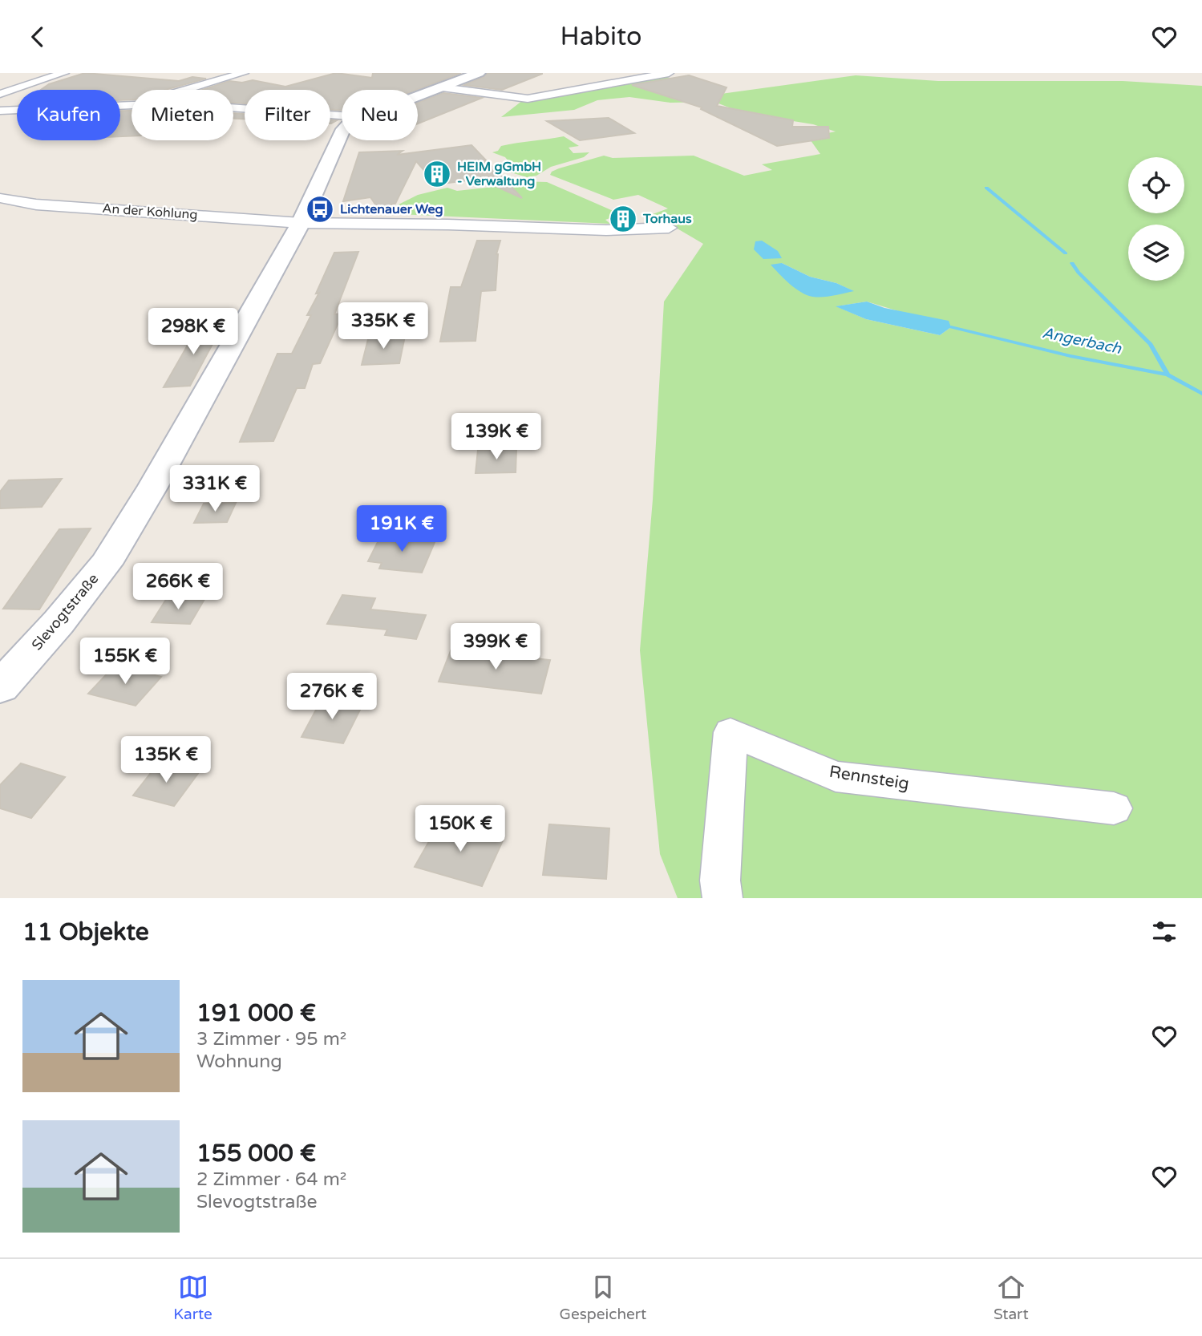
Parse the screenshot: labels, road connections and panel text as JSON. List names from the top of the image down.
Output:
{
  "streets": {
    "street": ["An der Kohlung", "Slevogtstraße", "Rennsteig"]
  },
  "crossings": [
    ["An der Kohlung", "Slevogtstraße"]
  ],
  "water": ["Angerbach"],
  "places": {
    "building": ["HEIM gGmbH - Verwaltung", "Torhaus"],
    "bus stop": ["Lichtenauer Weg"]
  },
  "page": {
    "header": "Habito",
    "chip": [
      "Kaufen",
      "Mieten",
      "Filter",
      "Neu"
    ],
    "price": [
      "335K €",
      "298K €",
      "139K €",
      "331K €",
      "191K €",
      "266K €",
      "399K €",
      "155K €",
      "276K €",
      "135K €",
      "150K €"
    ],
    "heading": "11 Objekte",
    "list": [
      {
        "name": "191 000 €",
        "note": "3 Zimmer · 95 m² · Wohnung"
      },
      {
        "name": "155 000 €",
        "note": "2 Zimmer · 64 m² · Slevogtstraße"
      }
    ],
    "tabs": ["Karte", "Gespeichert", "Start"]
  }
}
